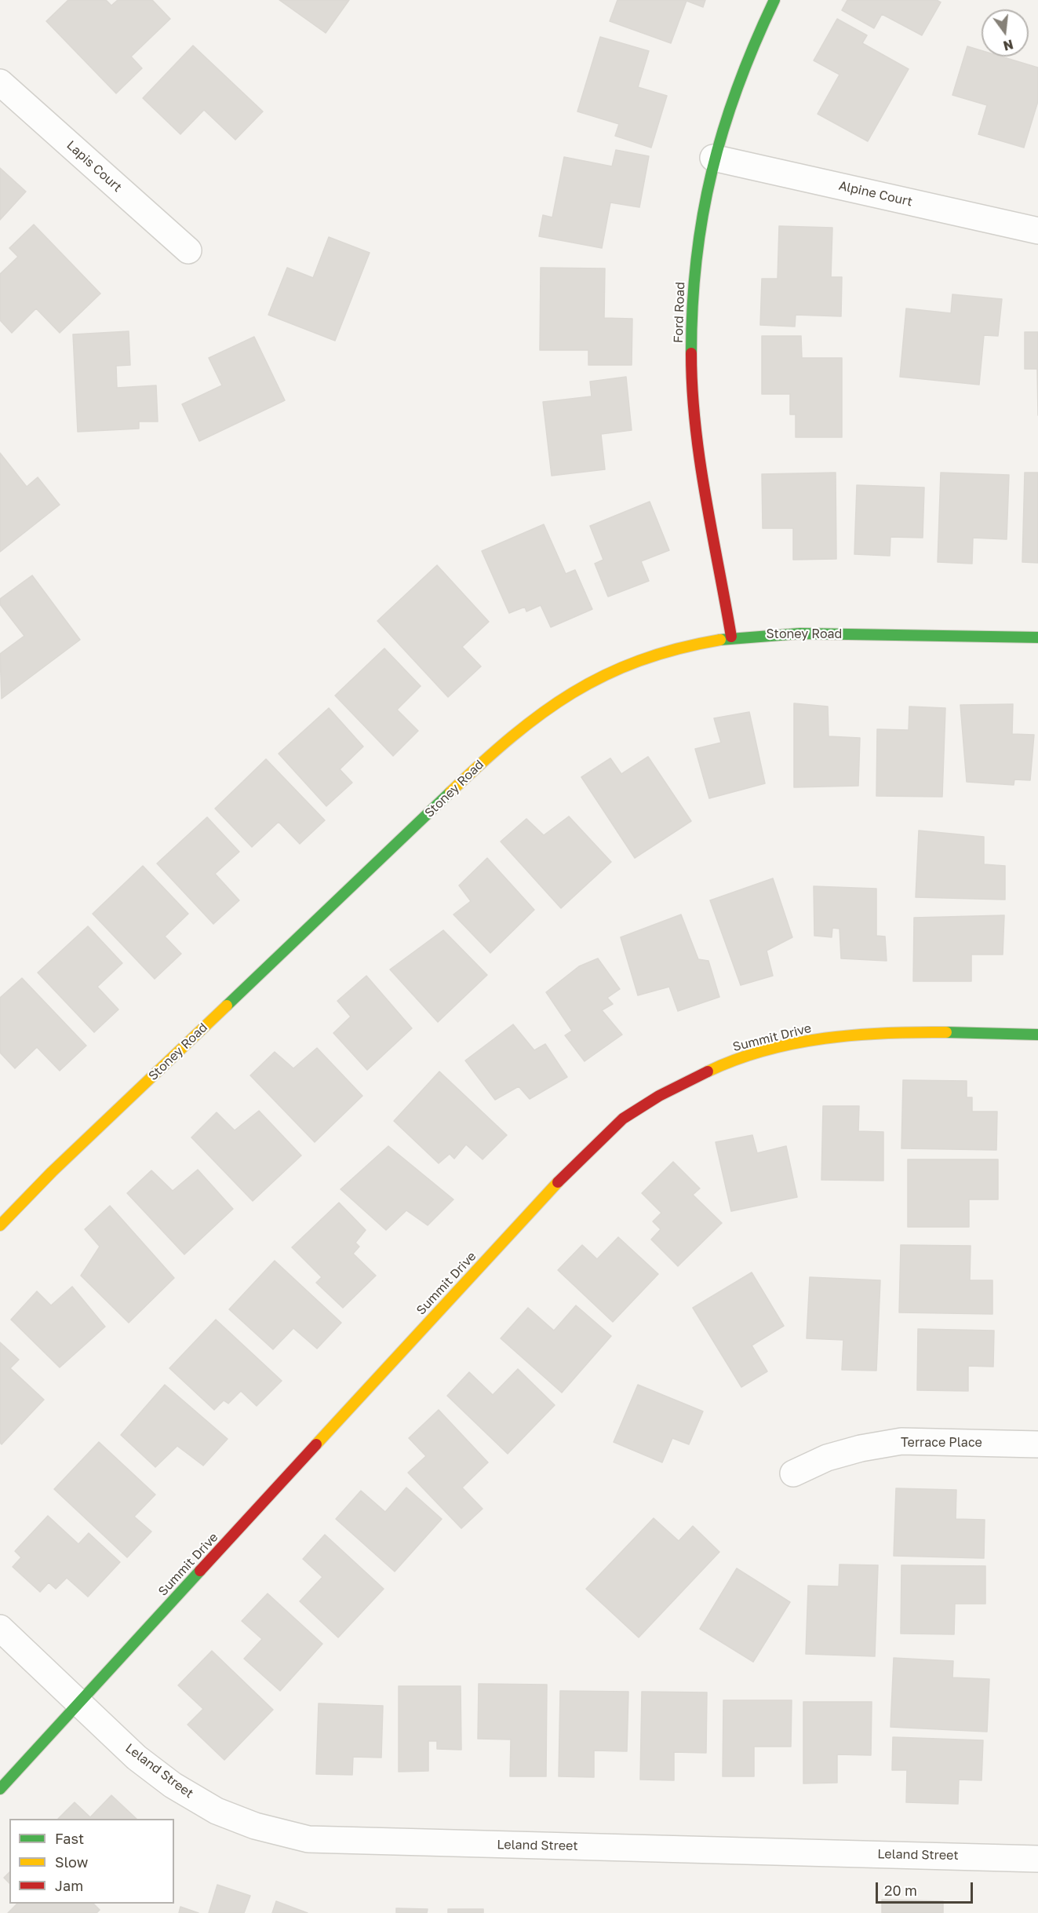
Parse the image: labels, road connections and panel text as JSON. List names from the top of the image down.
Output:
{
  "streets": {
    "street": [
      "Lapis Court",
      "Alpine Court",
      "Ford Road",
      "Stoney Road",
      "Summit Drive",
      "Terrace Place",
      "Leland Street"
    ]
  },
  "crossings": [
    ["Alpine Court", "Ford Road"],
    ["Ford Road", "Stoney Road"],
    ["Summit Drive", "Leland Street"]
  ],
  "legend": ["Fast", "Slow", "Jam"],
  "scale_bar": "20 m",
  "north": "bottom"
}
